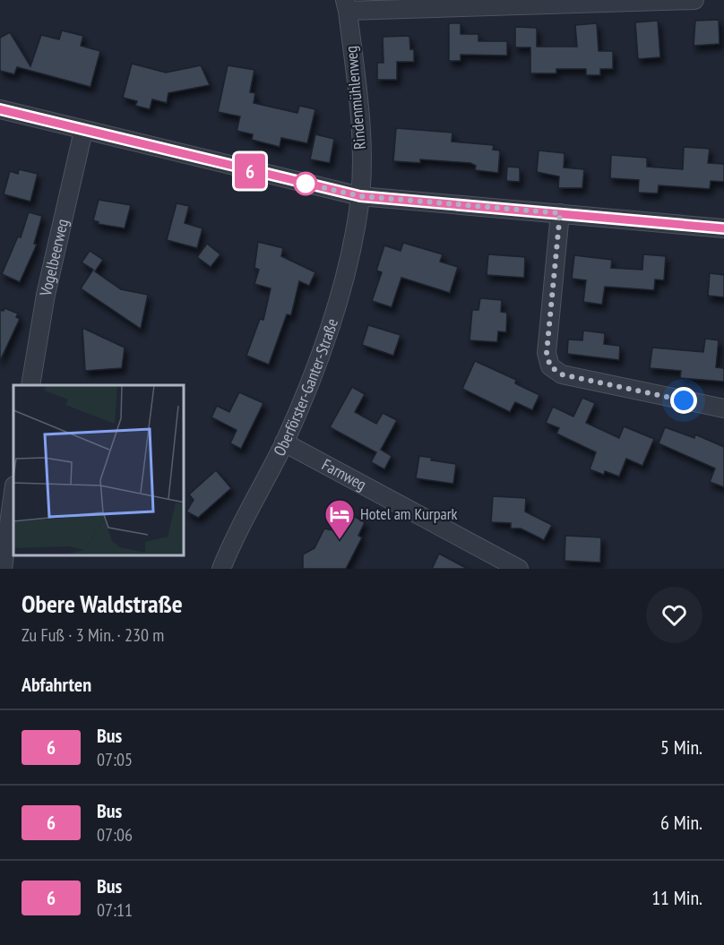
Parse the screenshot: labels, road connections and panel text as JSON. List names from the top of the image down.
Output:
{
  "streets": {
    "street": [
      "Rindenmühlenweg",
      "Vogelbeerweg",
      "Oberförster-Ganter-Straße",
      "Farnweg"
    ]
  },
  "crossings": [
    ["Rindenmühlenweg", "Oberförster-Ganter-Straße"],
    ["Oberförster-Ganter-Straße", "Farnweg"]
  ],
  "places": {
    "hotel": ["Hotel am Kurpark"]
  },
  "lines": ["bus line 6"],
  "page": {
    "on_map": "6",
    "heading": [
      ["Obere Waldstraße", "Zu Fuß · 3 Min. · 230 m"],
      "Abfahrten"
    ],
    "list": [
      {
        "mark": "6",
        "name": "Bus",
        "note": "07:05",
        "value": "5 Min."
      },
      {
        "mark": "6",
        "name": "Bus",
        "note": "07:06",
        "value": "6 Min."
      },
      {
        "mark": "6",
        "name": "Bus",
        "note": "07:11",
        "value": "11 Min."
      }
    ]
  }
}
